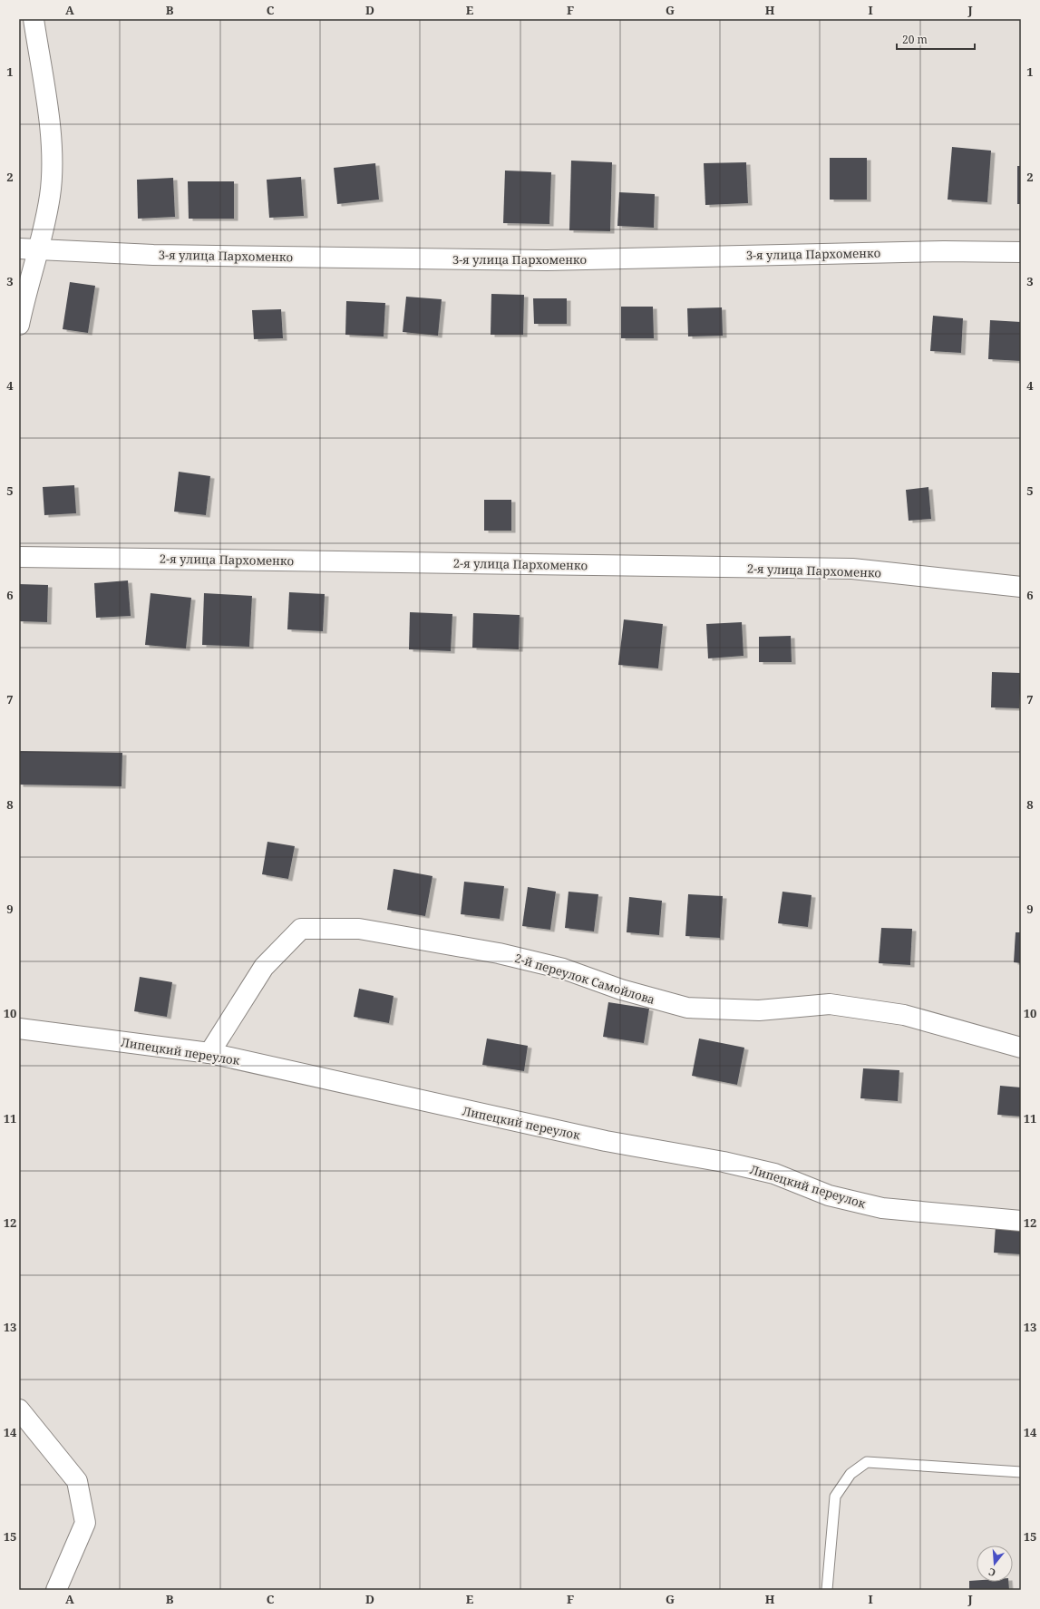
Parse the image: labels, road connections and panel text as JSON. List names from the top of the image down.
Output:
{
  "streets": {
    "street": [
      "3-я улица Пархоменко",
      "2-я улица Пархоменко",
      "2-й переулок Самойлова",
      "Липецкий переулок"
    ]
  },
  "crossings": [
    ["2-й переулок Самойлова", "Липецкий переулок"]
  ],
  "scale_bar": "20 m",
  "north": "bottom",
  "grid": {
    "columns": [
      "A",
      "B",
      "C",
      "D",
      "E",
      "F",
      "G",
      "H",
      "I",
      "J"
    ],
    "rows": [
      "1",
      "2",
      "3",
      "4",
      "5",
      "6",
      "7",
      "8",
      "9",
      "10",
      "11",
      "12",
      "13",
      "14",
      "15"
    ]
  }
}
